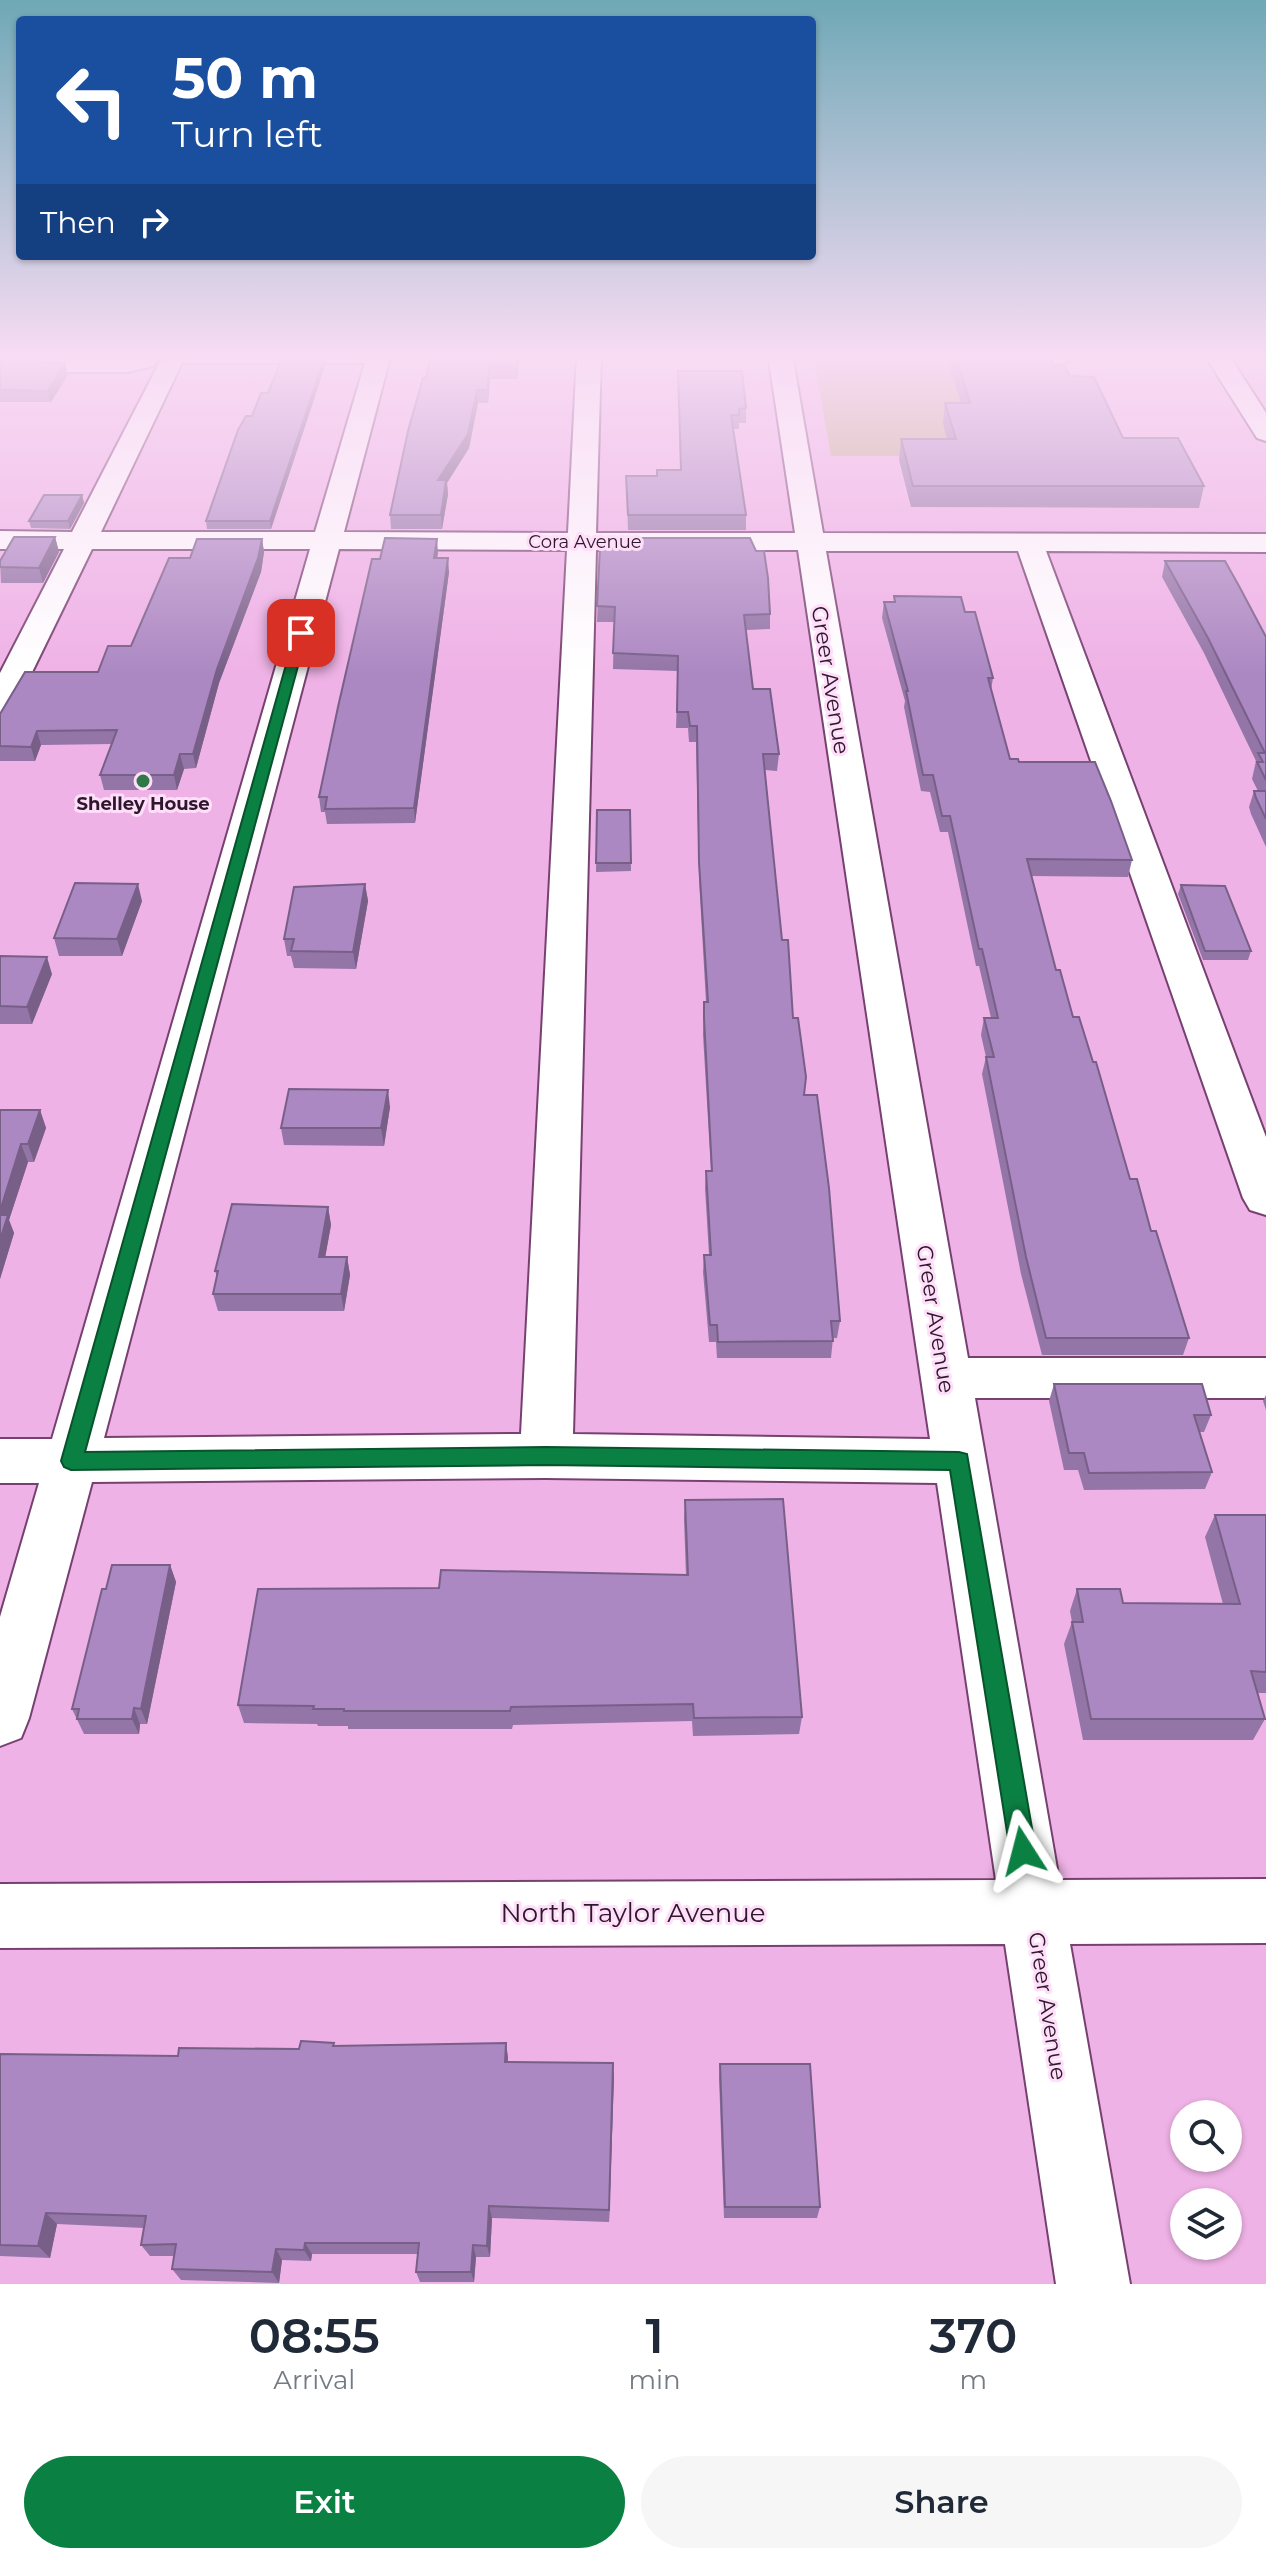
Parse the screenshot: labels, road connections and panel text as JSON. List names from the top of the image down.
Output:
{
  "streets": {
    "street": ["Cora Avenue", "Greer Avenue", "North Taylor Avenue"]
  },
  "crossings": [
    ["Cora Avenue", "Greer Avenue"],
    ["Greer Avenue", "North Taylor Avenue"]
  ],
  "places": ["Shelley House"],
  "page": {
    "turn": ["50 m", "Turn left"],
    "then": "Then",
    "eta": [
      "08:55",
      "Arrival",
      "1",
      "min",
      "370",
      "m"
    ],
    "buttons": ["Exit", "Share"]
  }
}
